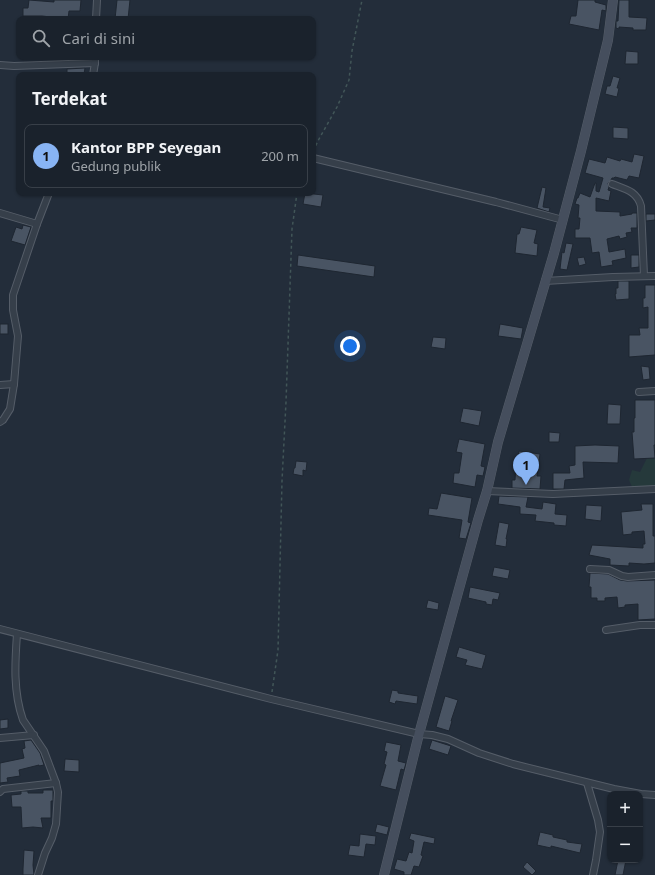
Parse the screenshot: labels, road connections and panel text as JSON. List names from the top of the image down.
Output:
{
  "page": {
    "search": "Cari di sini",
    "heading": "Terdekat",
    "list": [
      {
        "mark": "1",
        "name": "Kantor BPP Seyegan",
        "note": "Gedung publik",
        "value": "200 m"
      }
    ],
    "pins": "1",
    "map_buttons": ["+", "−"]
  }
}
